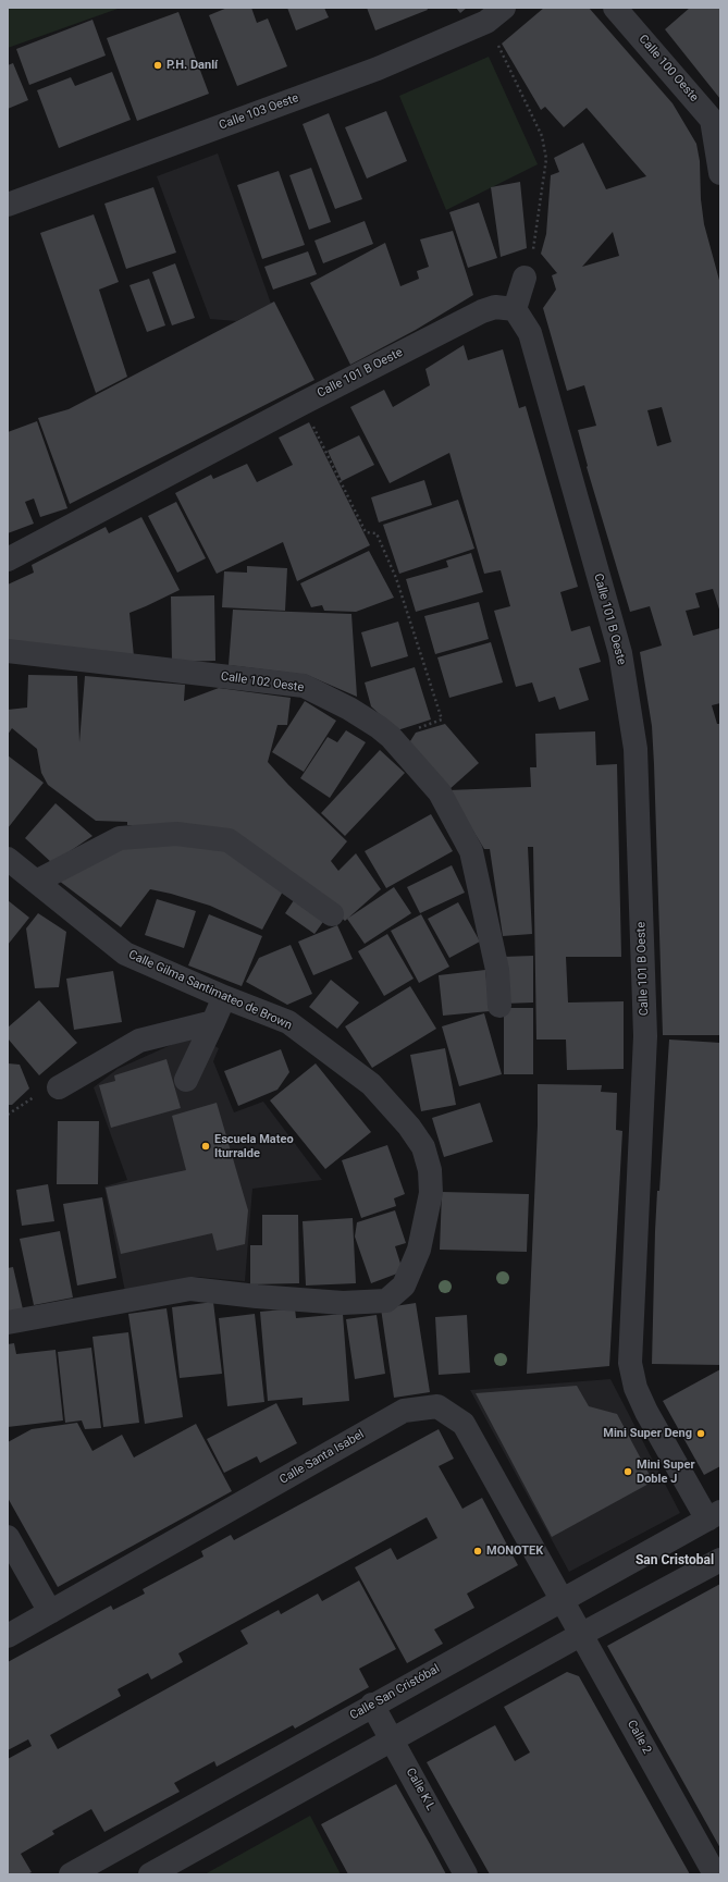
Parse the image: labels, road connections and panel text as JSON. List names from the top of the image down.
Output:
{
  "streets": {
    "street": [
      "Calle 100 Oeste",
      "Calle 103 Oeste",
      "Calle 101 B Oeste",
      "Calle 102 Oeste",
      "Calle Gilma Santimateo de Brown",
      "Calle Santa Isabel",
      "Calle San Cristóbal",
      "Calle 2",
      "Calle K L"
    ]
  },
  "crossings": [
    ["Calle 101 B Oeste", "Calle San Cristóbal"],
    ["Calle Santa Isabel", "Calle San Cristóbal"],
    ["Calle Santa Isabel", "Calle 2"],
    ["Calle San Cristóbal", "Calle 2"],
    ["Calle San Cristóbal", "Calle K L"]
  ],
  "districts": ["San Cristobal"],
  "places": [
    "P.H. Danlí",
    "Escuela Mateo Iturralde",
    "Mini Super Deng",
    "Mini Super Doble J",
    "MONOTEK"
  ]
}
